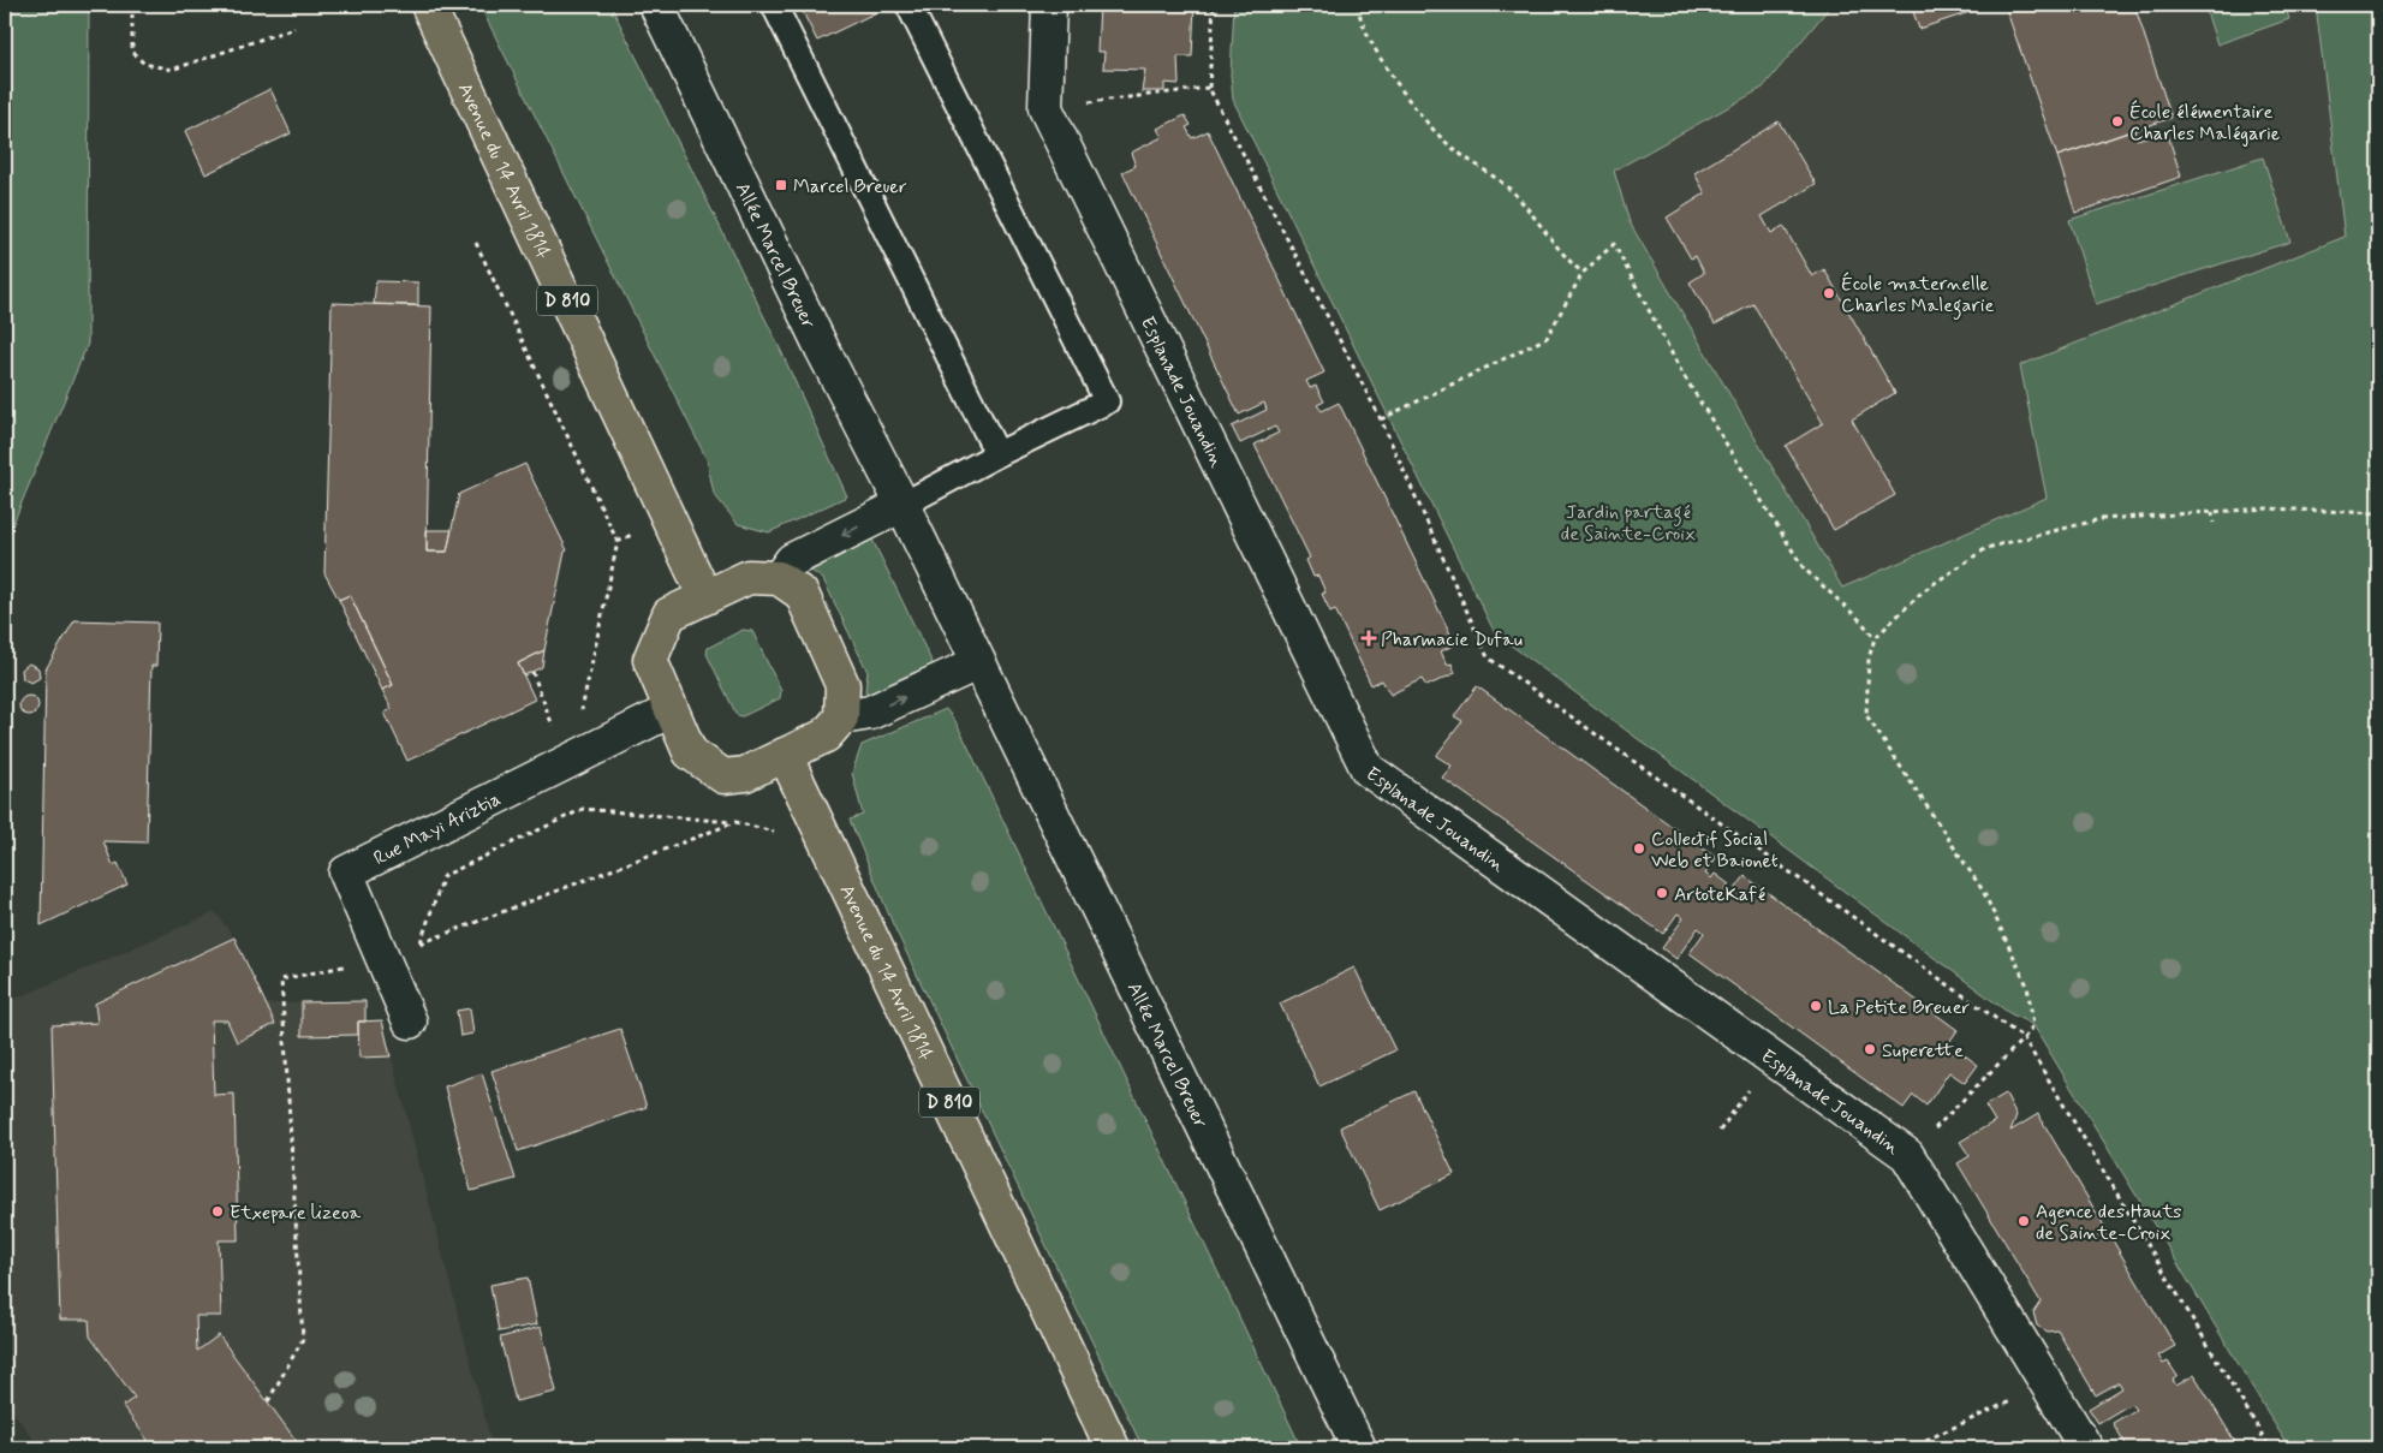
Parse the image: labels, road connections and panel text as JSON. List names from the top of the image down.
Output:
{
  "streets": {
    "main road": ["Avenue du 14 Avril 1814", "D 810"],
    "street": ["Allée Marcel Breuer", "Esplanade Jouandin", "Rue Mayi Ariztia"]
  },
  "crossings": [
    ["Avenue du 14 Avril 1814", "Rue Mayi Ariztia"]
  ],
  "parks": ["Jardin partagé de Sainte-Croix"],
  "places": {
    "other": [
      "École élémentaire Charles Malégarie",
      "École maternelle Charles Malegarie",
      "Collectif Social Web et Baionet",
      "ArtoteKafé",
      "La Petite Breuer",
      "Superette",
      "Etxepare lizeoa",
      "Agence des Hauts de Sainte-Croix"
    ],
    "transit": ["Marcel Breuer"],
    "health": ["Pharmacie Dufau"]
  }
}
